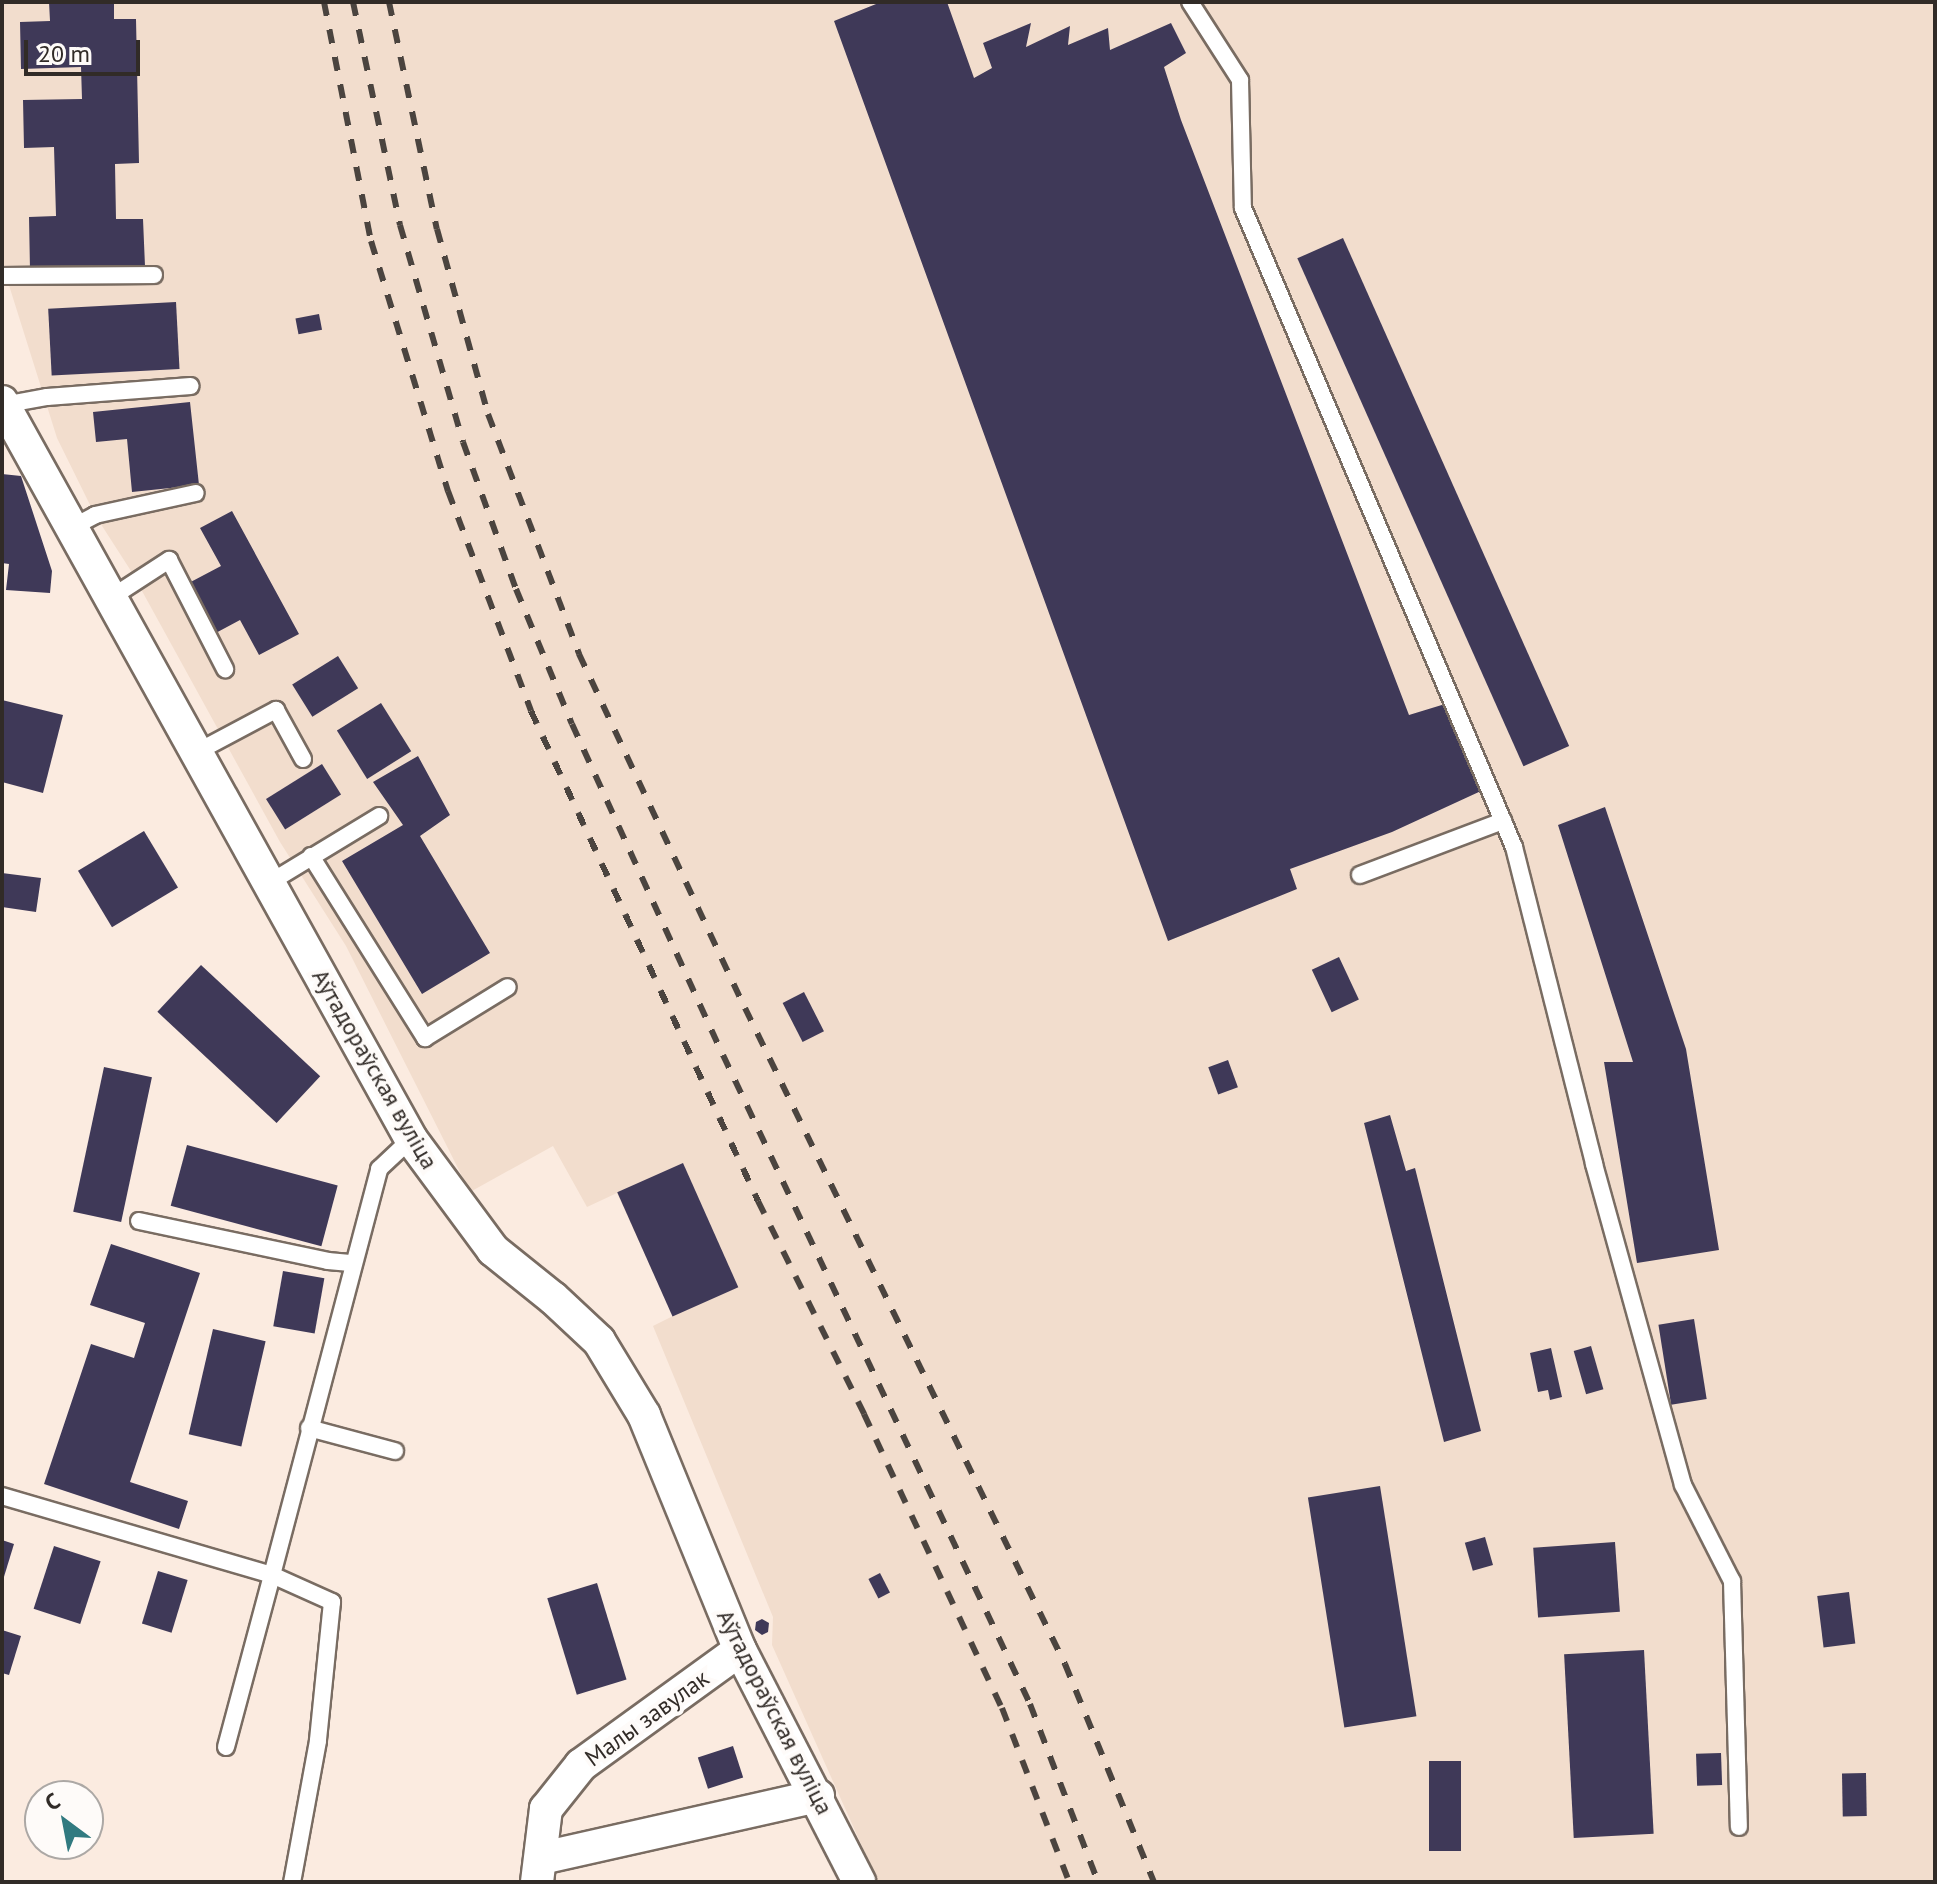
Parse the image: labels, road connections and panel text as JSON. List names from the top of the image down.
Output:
{
  "streets": {
    "street": ["Аўтадораўская вуліца", "Малы завулак"]
  },
  "crossings": [
    ["Аўтадораўская вуліца", "Малы завулак"]
  ],
  "scale_bar": "20 m",
  "north": "top left"
}
